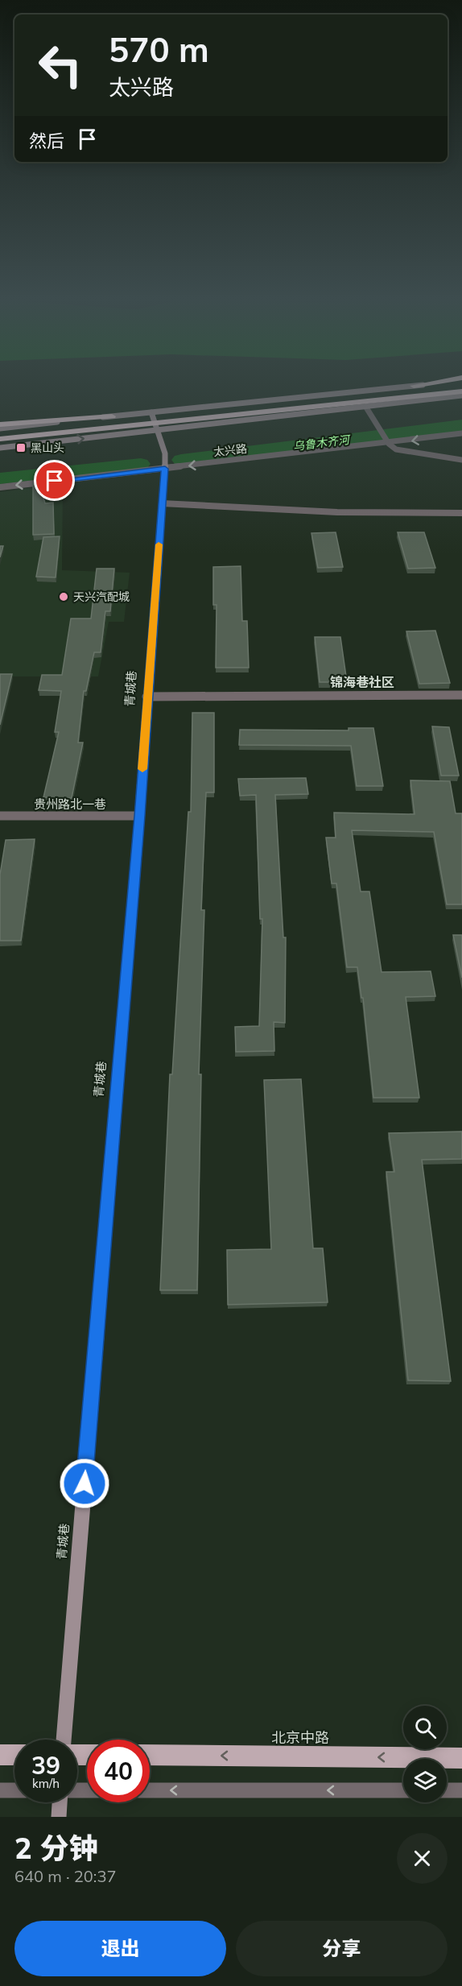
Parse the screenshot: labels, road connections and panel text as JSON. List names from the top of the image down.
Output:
{
  "streets": {
    "main road": ["北京中路"],
    "street": ["太兴路", "青城巷", "贵州路北一巷"]
  },
  "crossings": [
    ["太兴路", "青城巷"],
    ["青城巷", "贵州路北一巷"]
  ],
  "one_way": ["北京中路"],
  "districts": ["锦海巷社区"],
  "water": ["乌鲁木齐河"],
  "places": {
    "transit": ["黑山头"],
    "other": ["天兴汽配城"]
  },
  "page": {
    "turn": ["570 m", "太兴路"],
    "then": "然后",
    "speed": "39 km/h",
    "limit": "40",
    "heading": ["2 分钟", "640 m · 20:37"],
    "buttons": ["退出", "分享"]
  }
}
